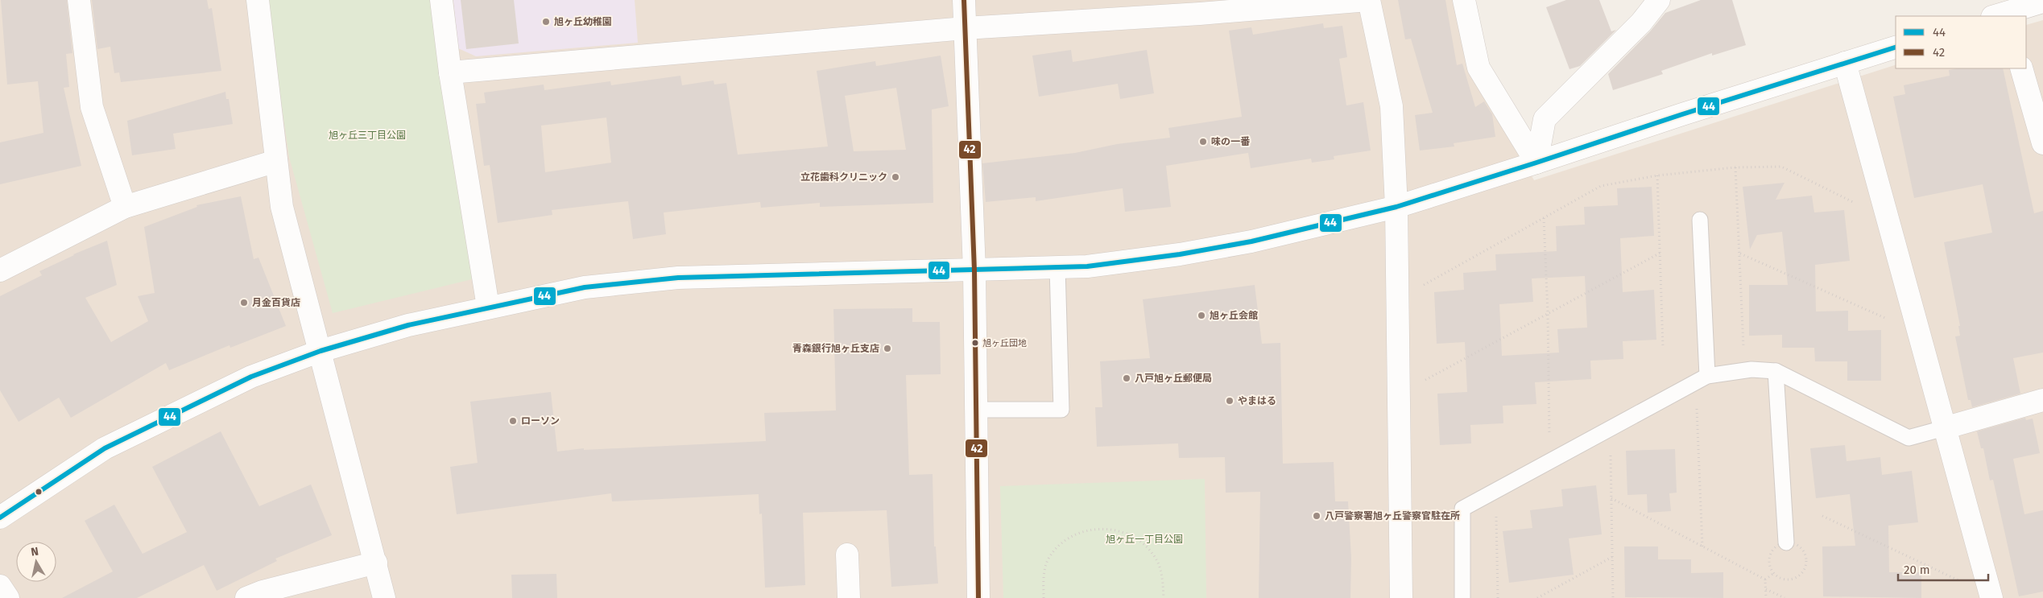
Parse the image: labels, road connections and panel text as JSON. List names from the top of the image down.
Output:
{
  "parks": ["旭ヶ丘三丁目公園", "旭ヶ丘一丁目公園"],
  "places": [
    "旭ヶ丘幼稚園",
    "味の一番",
    "立花歯科クリニック",
    "月金百貨店",
    "旭ヶ丘会館",
    "旭ヶ丘団地",
    "青森銀行旭ヶ丘支店",
    "八戸旭ヶ丘郵便局",
    "やまはる",
    "ローソン",
    "八戸警察署旭ヶ丘警察官駐在所"
  ],
  "lines": ["transit line 42", "transit line 44"],
  "legend": ["44", "42"],
  "scale_bar": "20 m",
  "north": "top"
}
